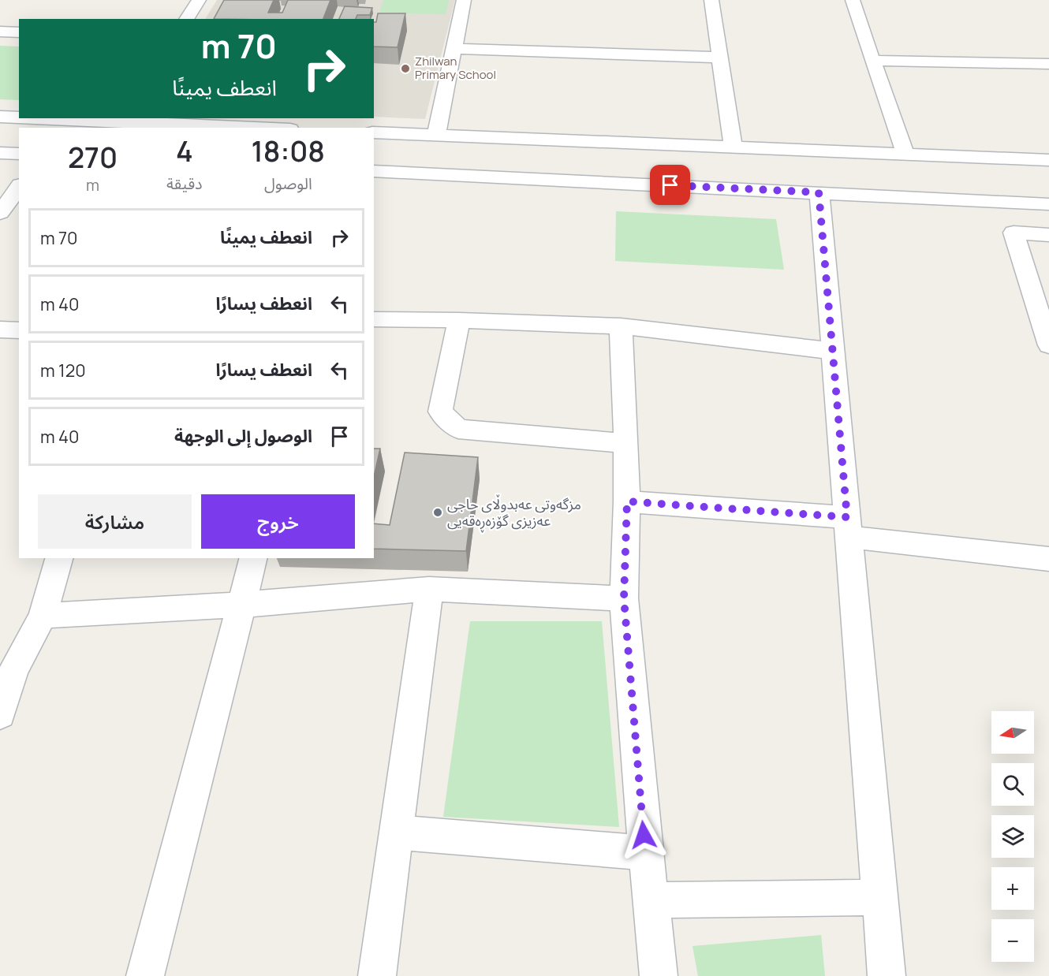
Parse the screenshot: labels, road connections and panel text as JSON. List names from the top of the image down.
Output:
{
  "places": ["Zhilwan Primary School", "مزگەوتی عەبدوڵای حاجی عەزیزی گۆزەڕەقەیی"],
  "north": "left",
  "page": {
    "turn": ["70 m", "انعطف يمينًا"],
    "eta": [
      "18:08",
      "الوصول",
      "4",
      "دقيقة",
      "270",
      "m"
    ],
    "list": [
      {
        "name": "انعطف يمينًا",
        "value": "70 m"
      },
      {
        "name": "انعطف يسارًا",
        "value": "40 m"
      },
      {
        "name": "انعطف يسارًا",
        "value": "120 m"
      },
      {
        "name": "الوصول إلى الوجهة",
        "value": "40 m"
      }
    ],
    "buttons": ["خروج", "مشاركة"],
    "map_buttons": ["+", "−"]
  }
}
